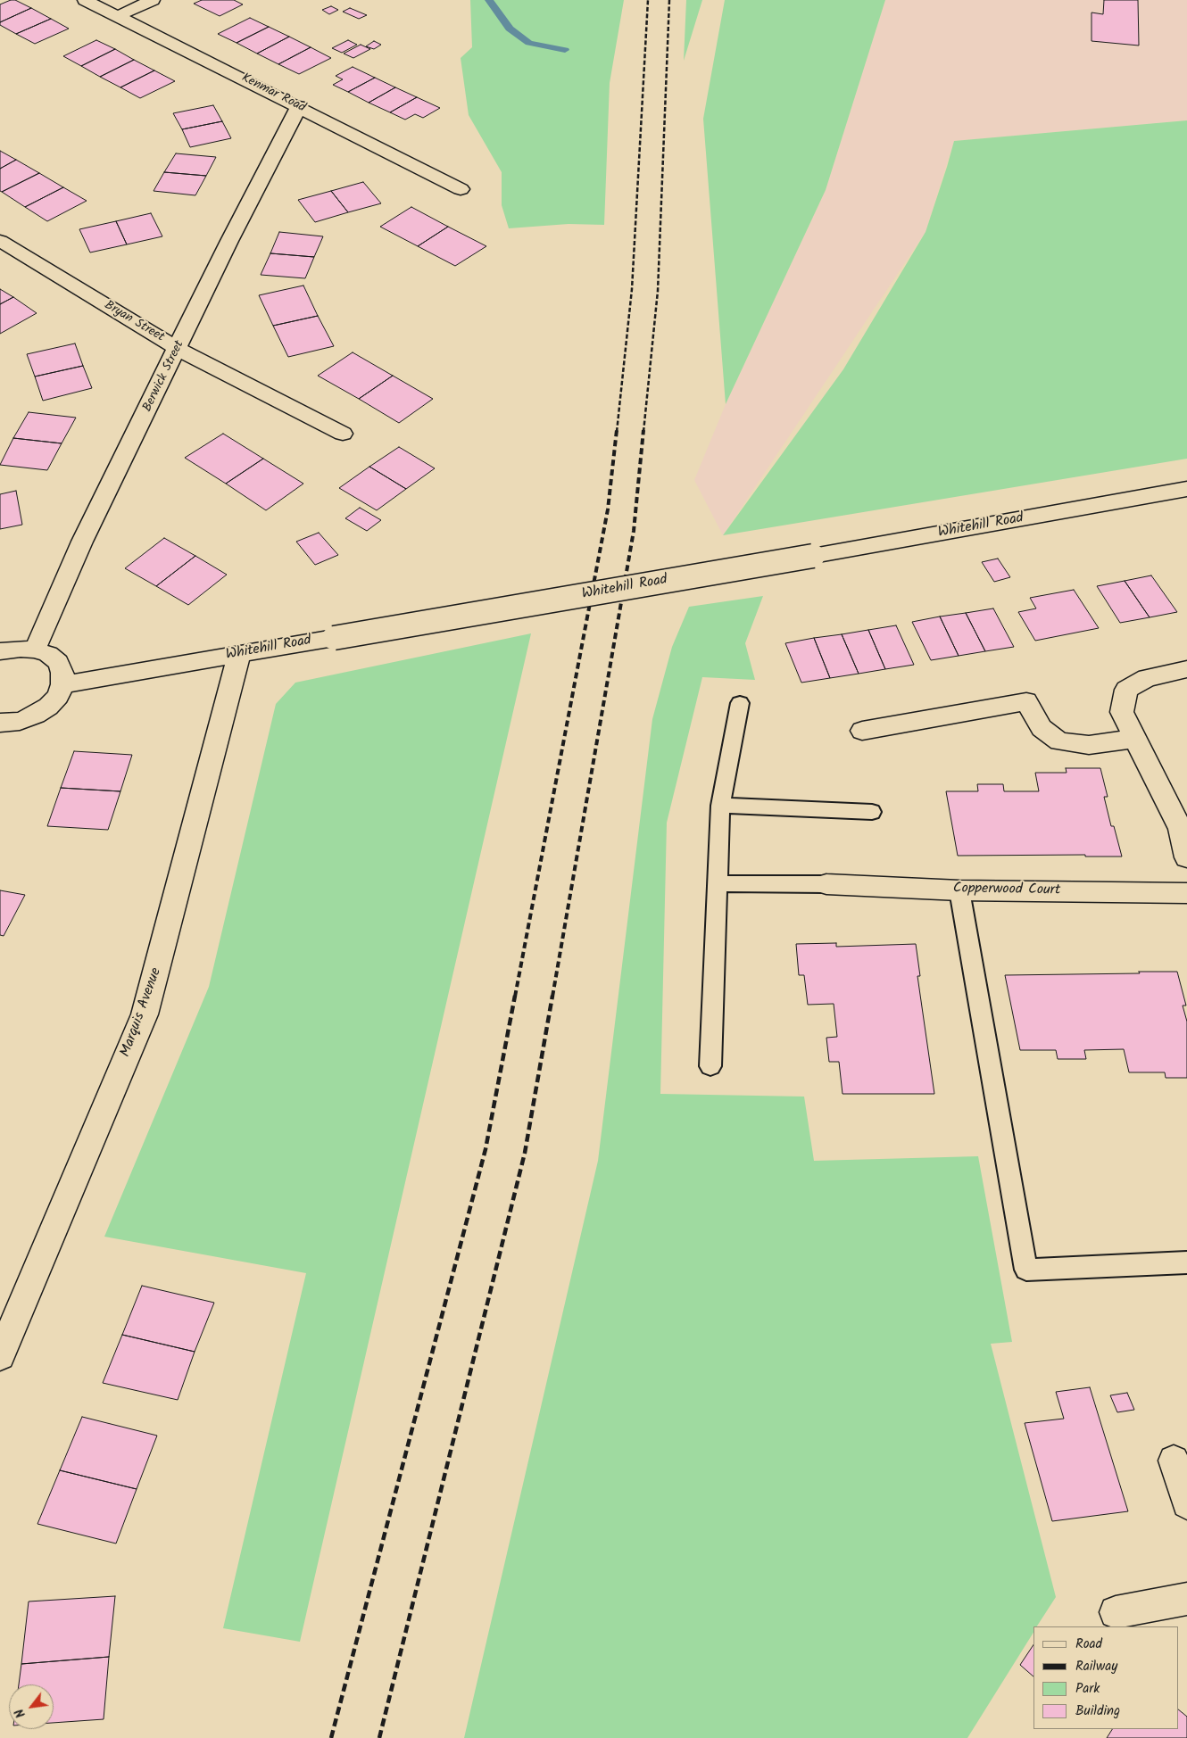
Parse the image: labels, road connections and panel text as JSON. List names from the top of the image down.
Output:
{
  "streets": {
    "street": [
      "Kenmar Road",
      "Bryan Street",
      "Berwick Street",
      "Whitehill Road",
      "Copperwood Court",
      "Marquis Avenue"
    ]
  },
  "crossings": [
    ["Kenmar Road", "Berwick Street"],
    ["Bryan Street", "Berwick Street"],
    ["Whitehill Road", "Marquis Avenue"]
  ],
  "legend": [
    "Road",
    "Railway",
    "Park",
    "Building"
  ],
  "north": "bottom left"
}
